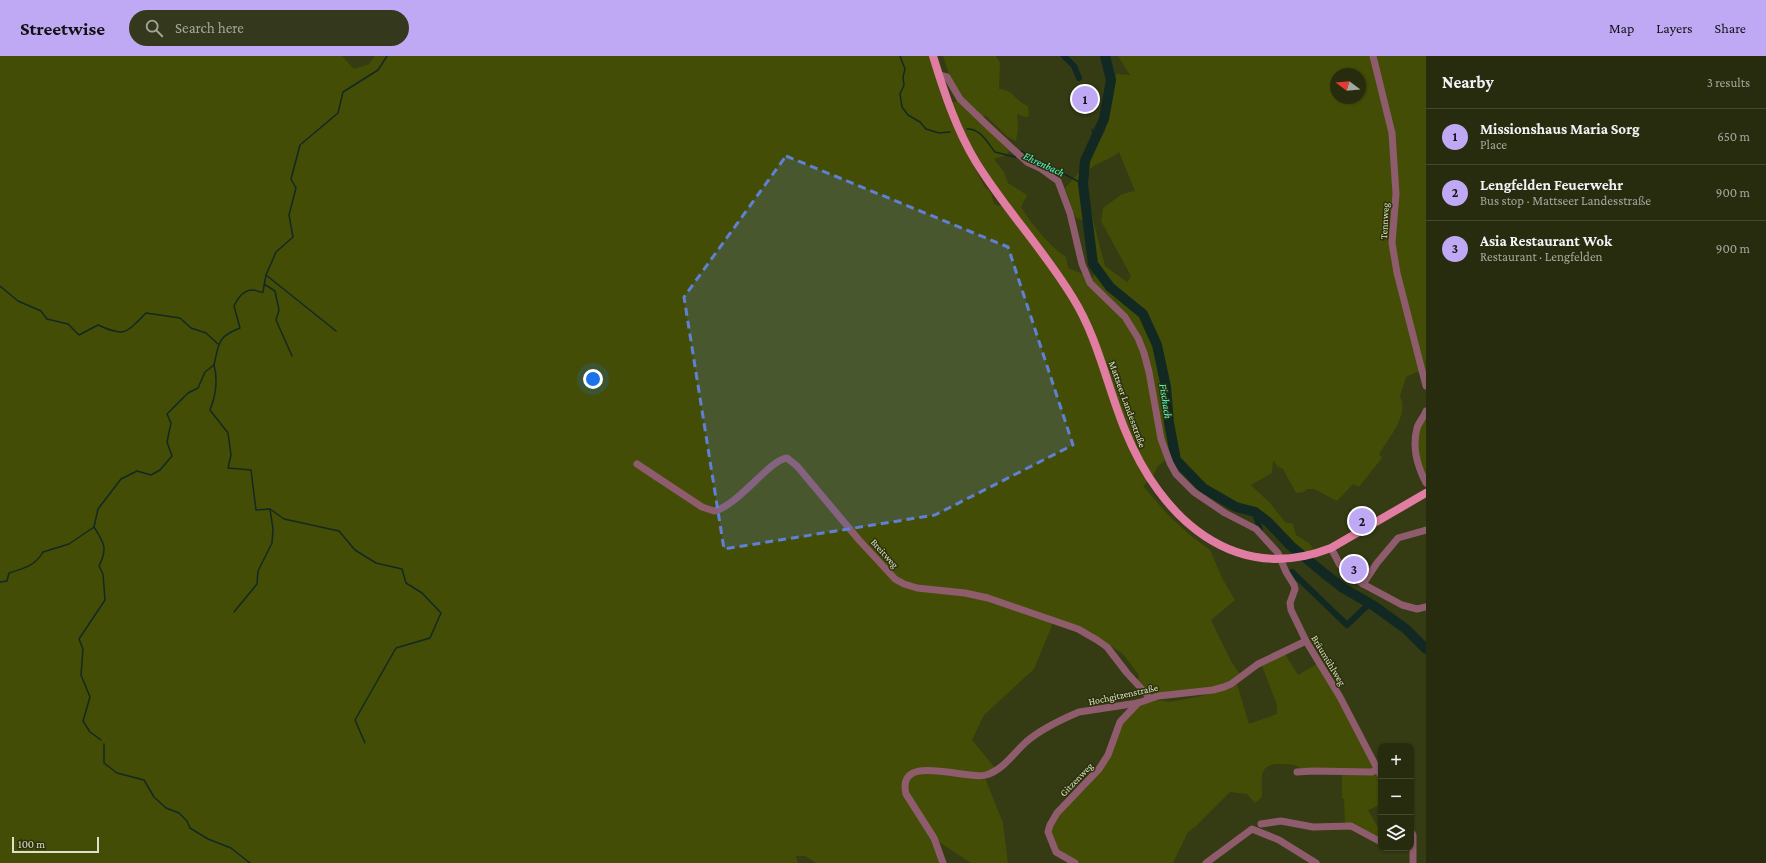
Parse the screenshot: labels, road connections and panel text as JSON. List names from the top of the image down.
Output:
{
  "streets": {
    "main road": ["Mattseer Landesstraße"],
    "street": [
      "Tennweg",
      "Breitweg",
      "Bräumühlweg",
      "Hochgitzenstraße",
      "Gitzenweg"
    ]
  },
  "crossings": [
    ["Mattseer Landesstraße", "Bräumühlweg"],
    ["Breitweg", "Hochgitzenstraße"],
    ["Bräumühlweg", "Hochgitzenstraße"],
    ["Hochgitzenstraße", "Gitzenweg"]
  ],
  "water": ["Ehrenbach", "Fischach"],
  "scale_bar": "100 m",
  "north": "left",
  "page": {
    "header": "Streetwise",
    "search": "Search here",
    "nav": ["Map", "Layers", "Share"],
    "heading": ["Nearby", "3 results"],
    "pins": ["1", "2", "3"],
    "list": [
      {
        "mark": "1",
        "name": "Missionshaus Maria Sorg",
        "note": "Place",
        "value": "650 m"
      },
      {
        "mark": "2",
        "name": "Lengfelden Feuerwehr",
        "note": "Bus stop · Mattseer Landesstraße",
        "value": "900 m"
      },
      {
        "mark": "3",
        "name": "Asia Restaurant Wok",
        "note": "Restaurant · Lengfelden",
        "value": "900 m"
      }
    ],
    "map_buttons": ["+", "−"],
    "scale": "100 m"
  }
}
